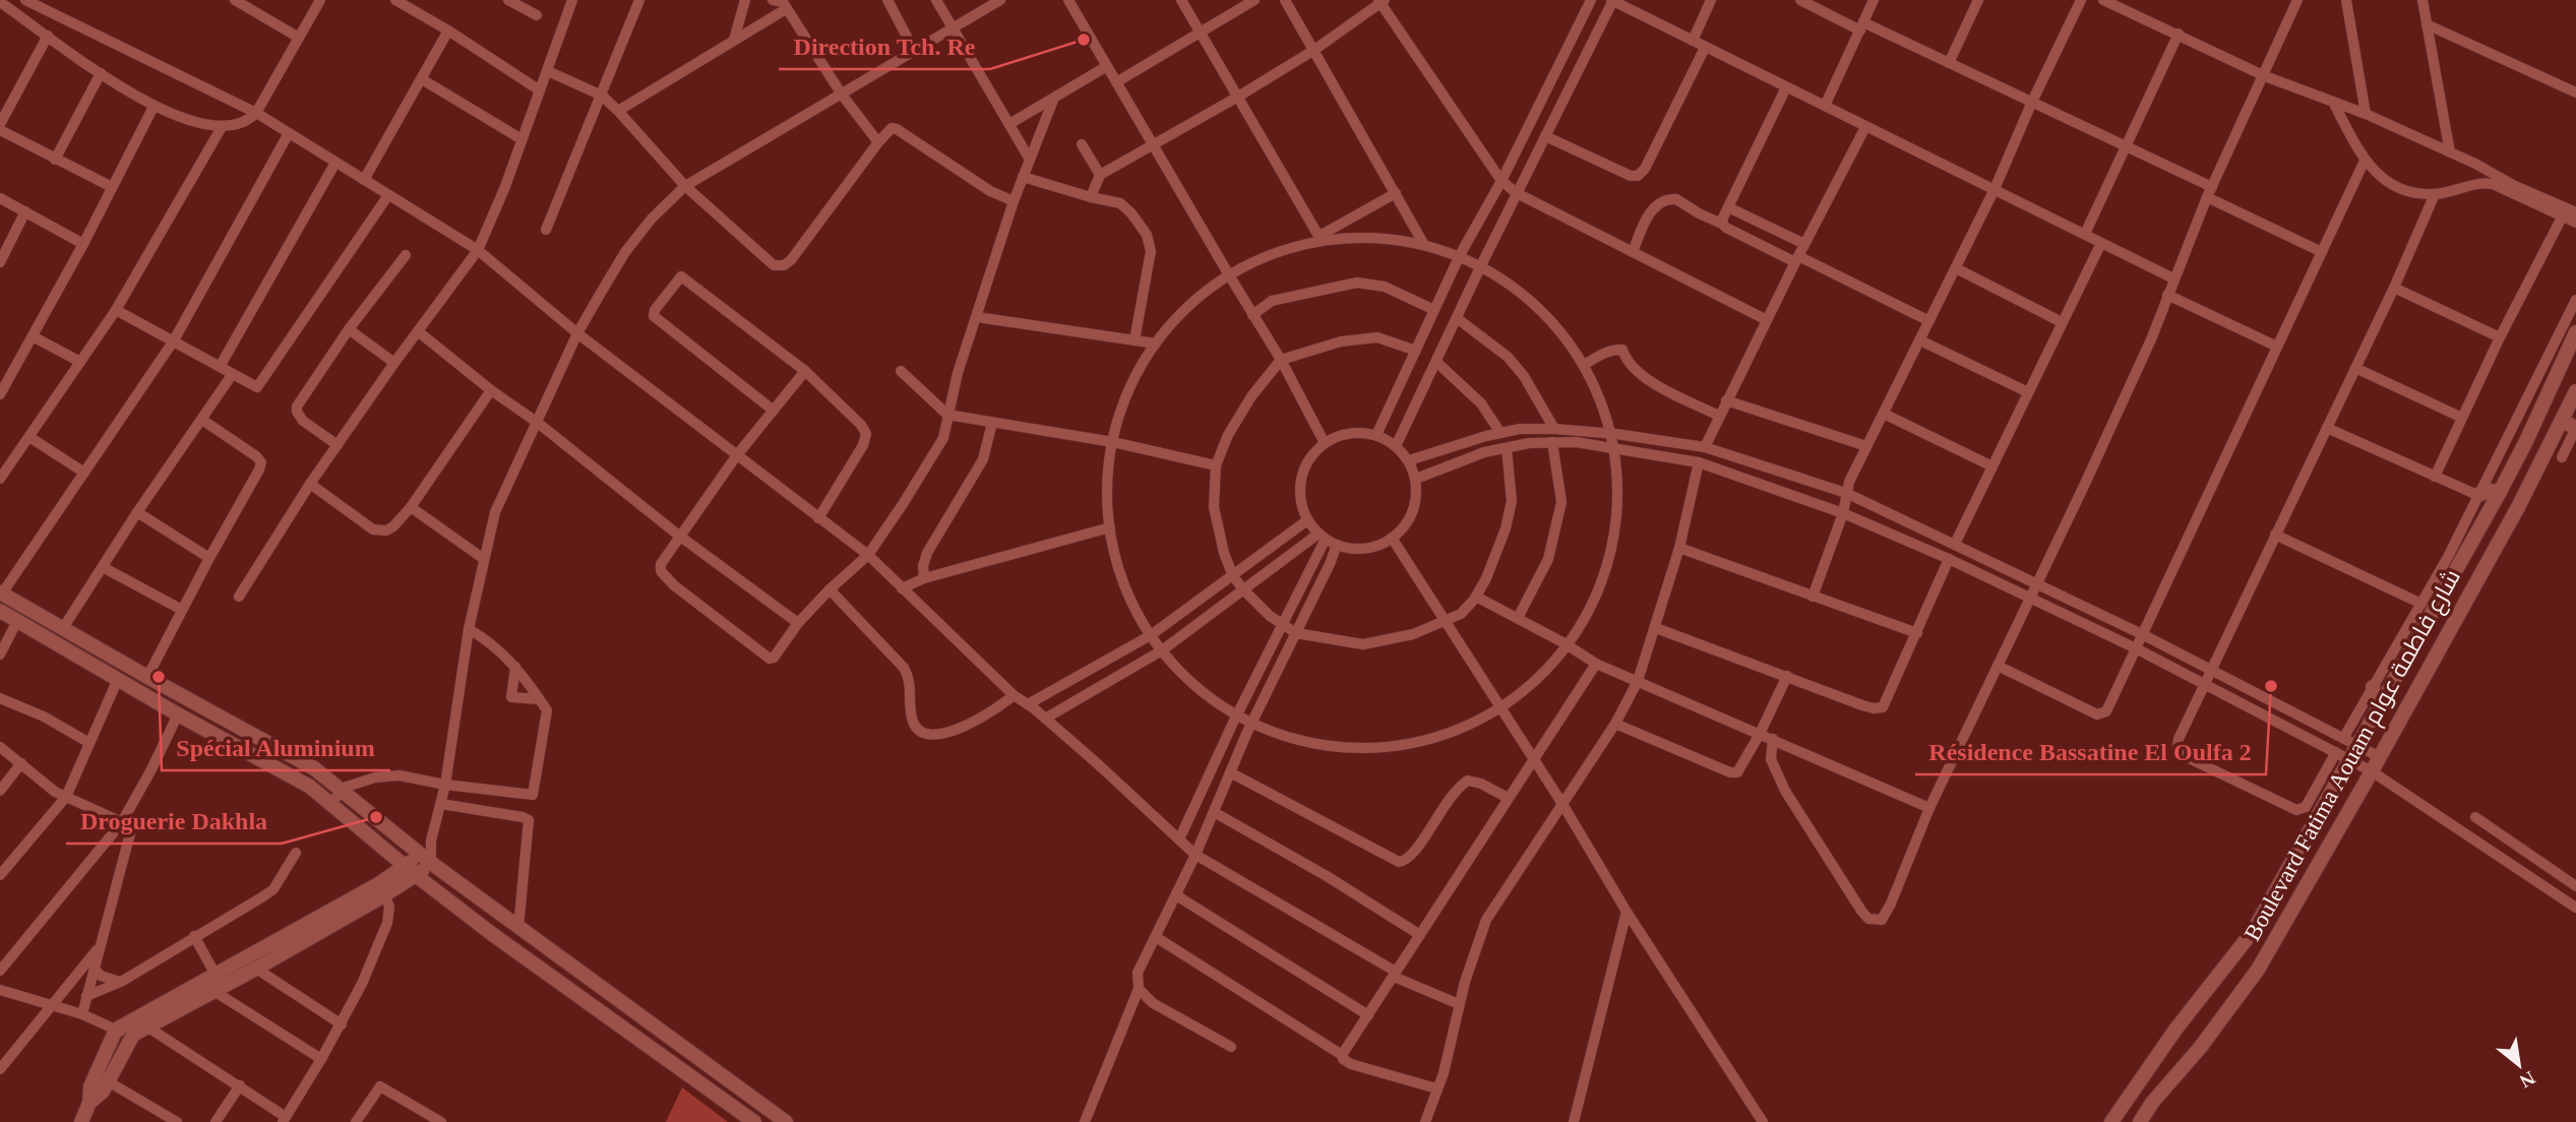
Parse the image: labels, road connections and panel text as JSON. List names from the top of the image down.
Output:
{
  "streets": {
    "main road": ["Boulevard Fatima Aouam شارع فاطمة عوام"]
  },
  "places": [
    "Direction Tch. Re",
    "Spécial Aluminium",
    "Résidence Bassatine El Oulfa 2",
    "Droguerie Dakhla"
  ],
  "north": "bottom right"
}
